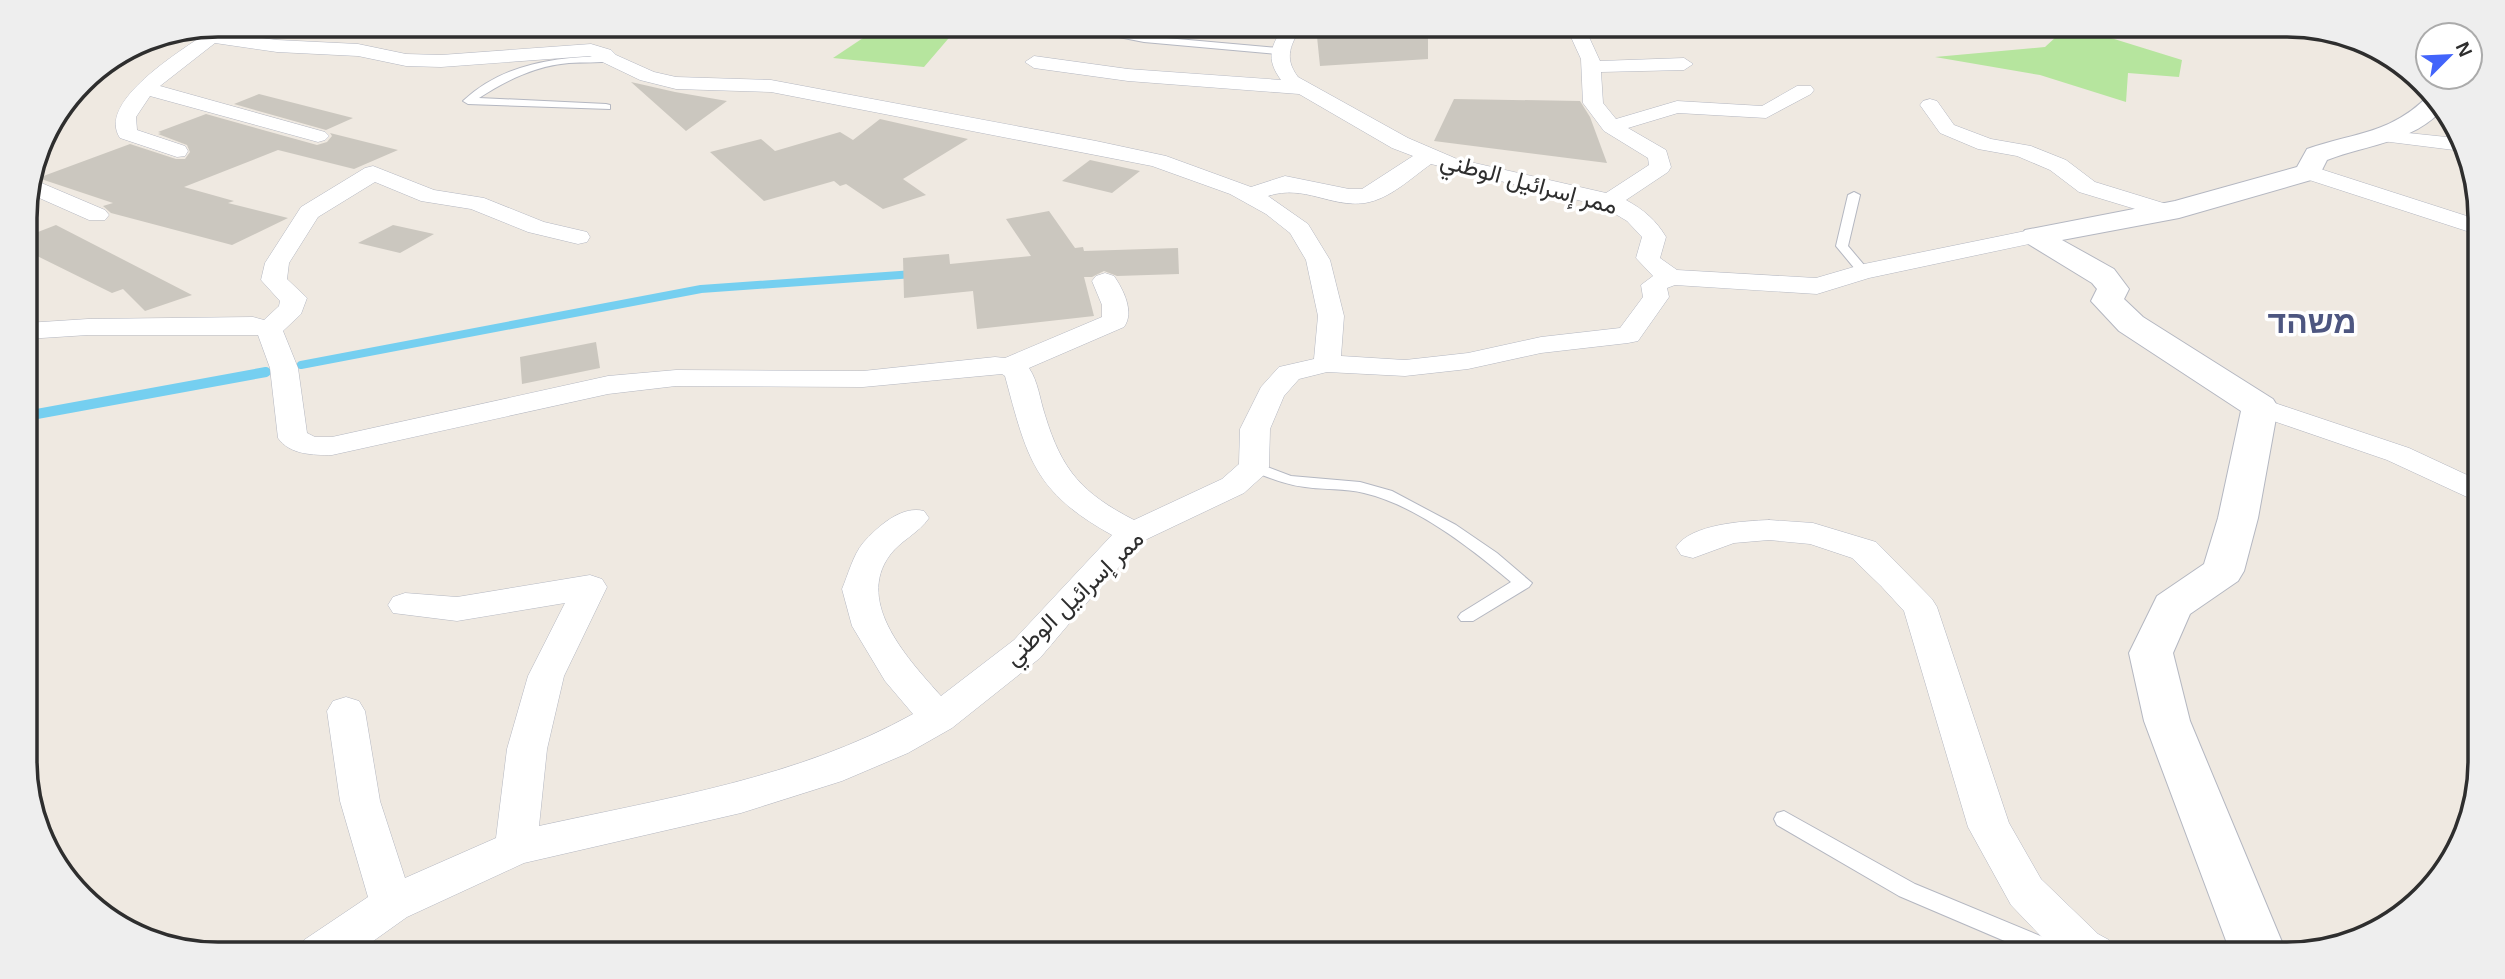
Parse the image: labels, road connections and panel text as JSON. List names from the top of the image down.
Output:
{
  "streets": {
    "street": ["ممر إسرائيل الوطني"]
  },
  "districts": ["משהד"],
  "north": "top right"
}
